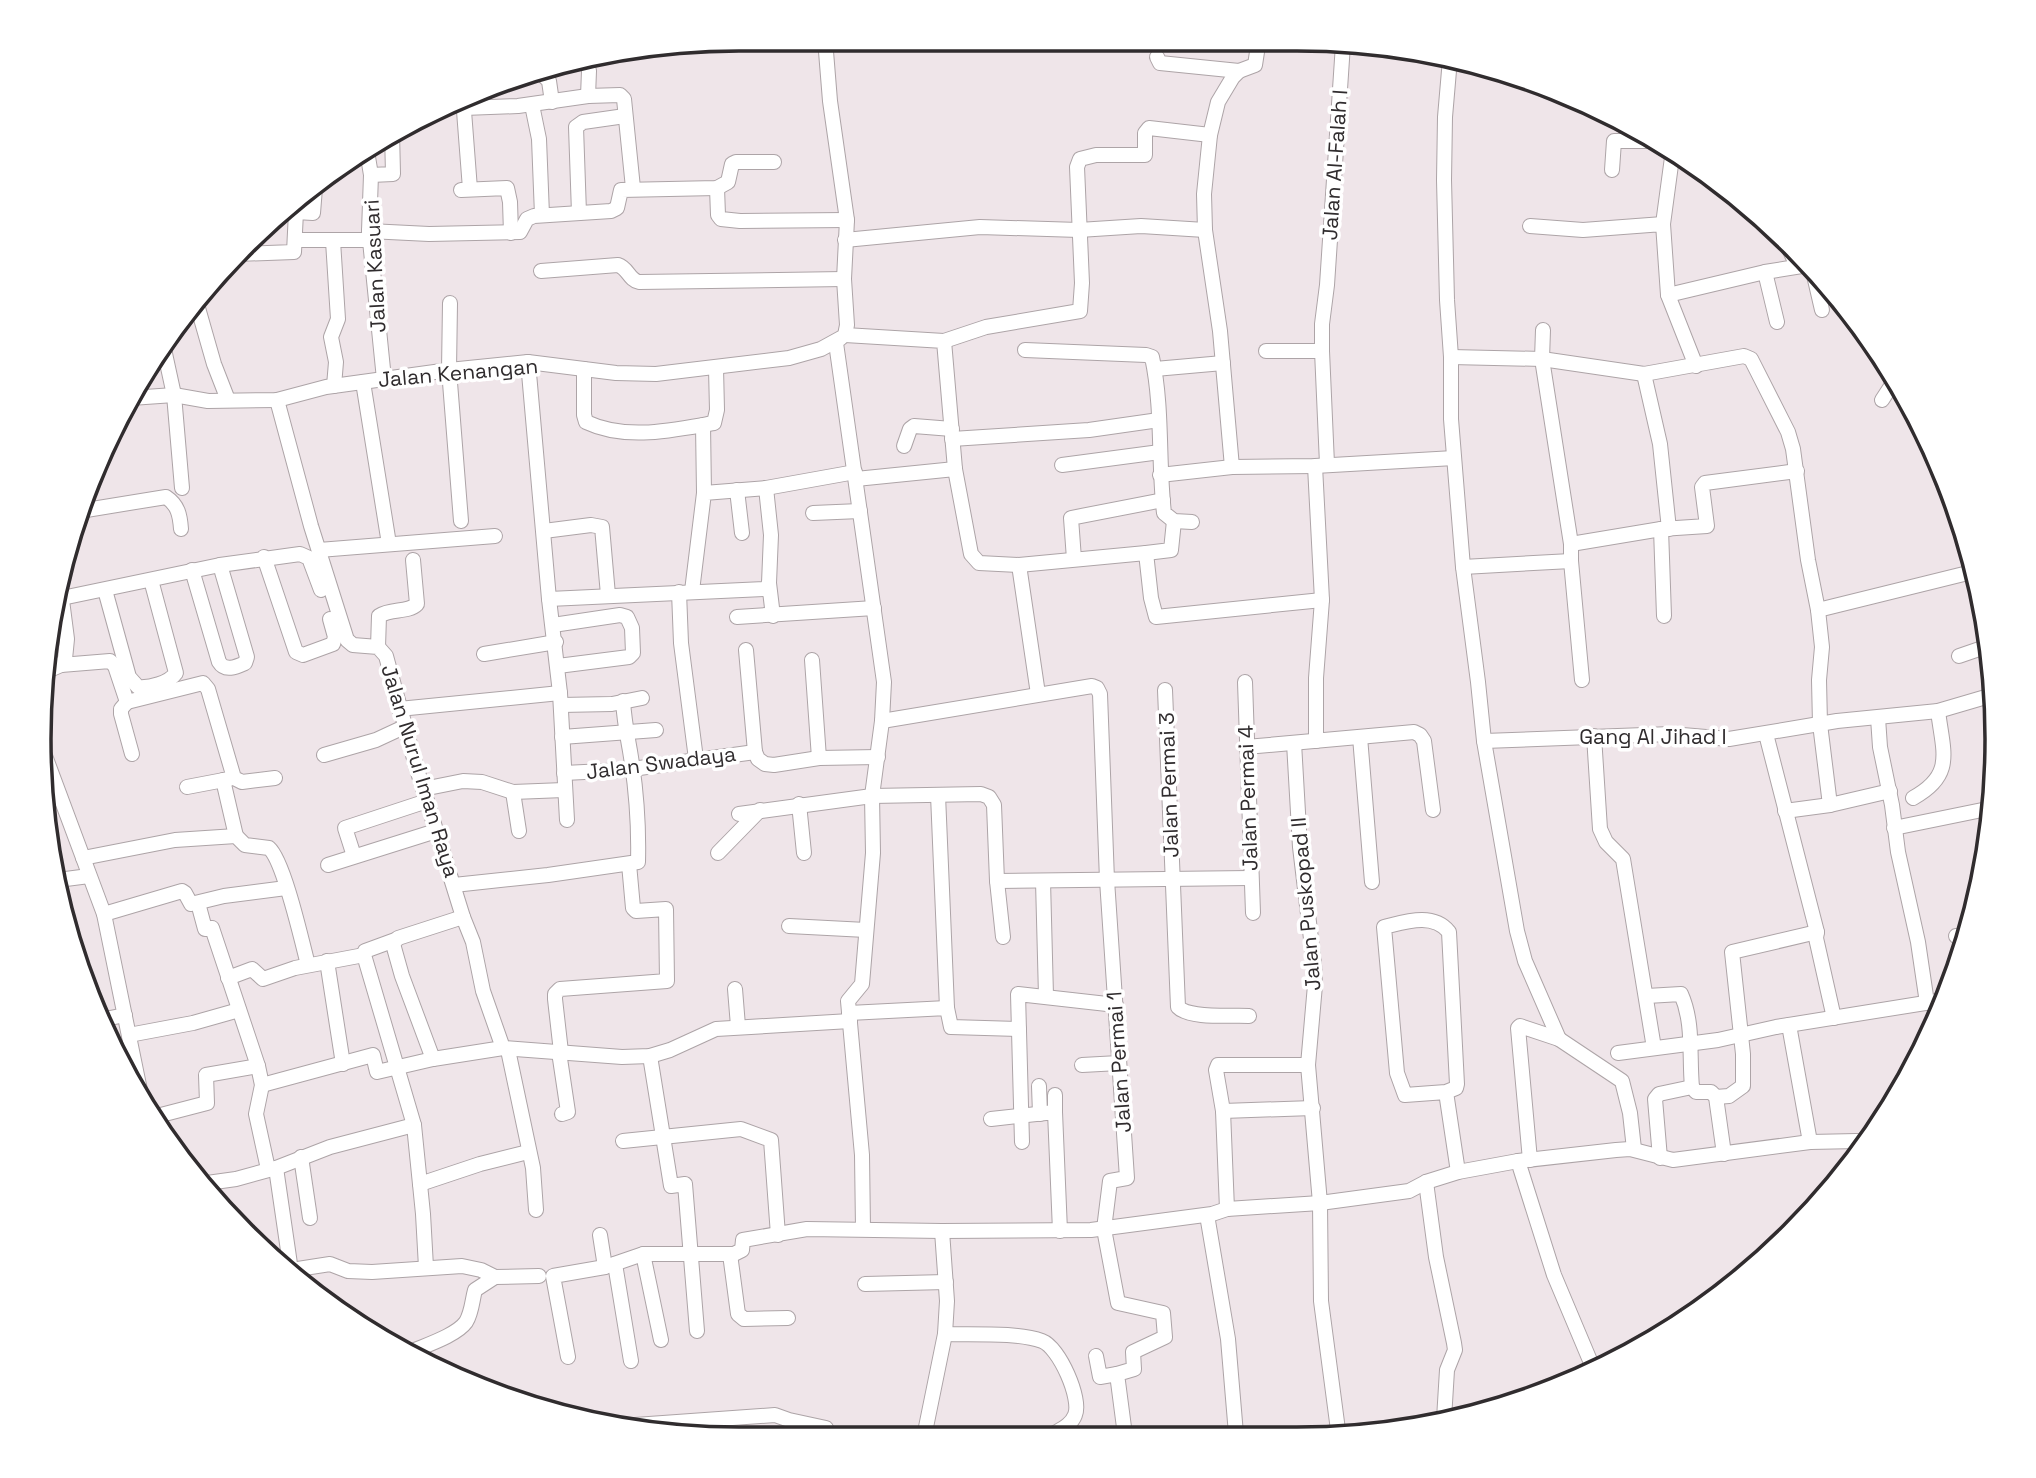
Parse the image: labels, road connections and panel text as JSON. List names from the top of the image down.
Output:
{
  "streets": {
    "street": [
      "Jalan Al-Falah I",
      "Jalan Kasuari",
      "Jalan Kenangan",
      "Gang Al Jihad I",
      "Jalan Swadaya",
      "Jalan Nurul Iman Raya",
      "Jalan Permai 3",
      "Jalan Permai 4",
      "Jalan Puskopad II",
      "Jalan Permai 1"
    ]
  },
  "crossings": [
    ["Jalan Kasuari", "Jalan Kenangan"],
    ["Jalan Kenangan", "Jalan Nurul Iman Raya"]
  ]
}
